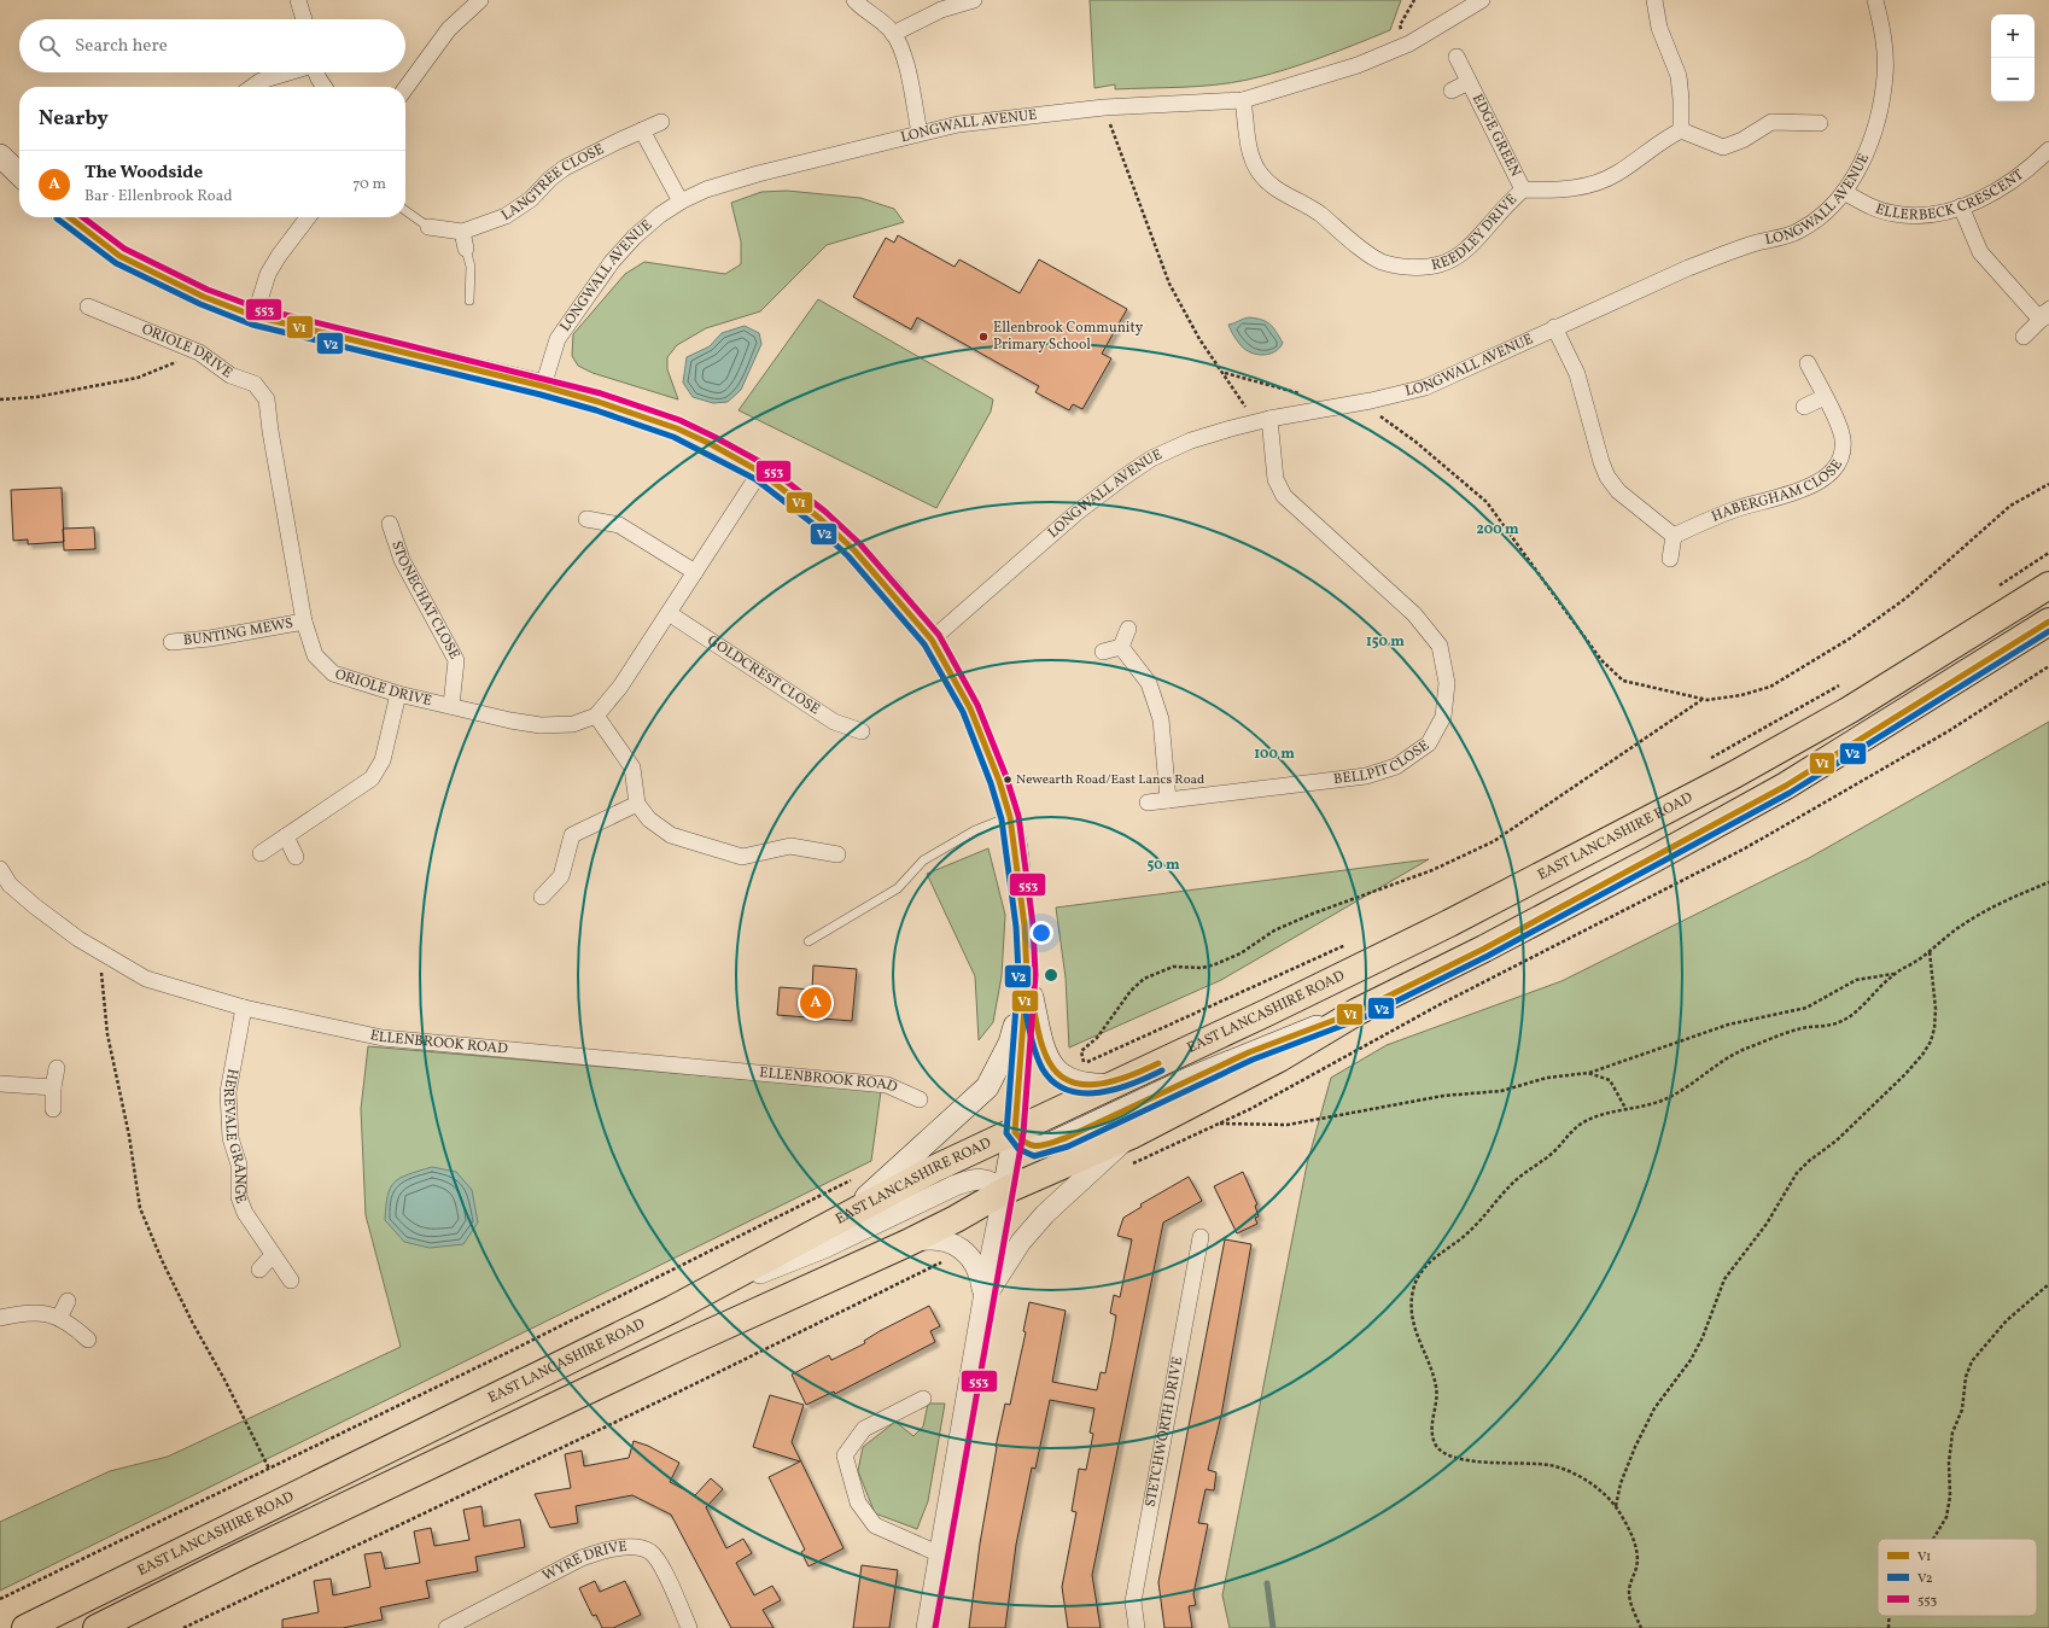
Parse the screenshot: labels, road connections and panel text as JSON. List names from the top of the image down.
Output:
{
  "streets": {
    "highway": ["EAST LANCASHIRE ROAD"],
    "street": [
      "LONGWALL AVENUE",
      "EDGE GREEN",
      "LANGTREE CLOSE",
      "ELLERBECK CRESCENT",
      "REEDLEY DRIVE",
      "ORIOLE DRIVE",
      "HABERGHAM CLOSE",
      "STONECHAT CLOSE",
      "BUNTING MEWS",
      "GOLDCREST CLOSE",
      "BELLPIT CLOSE",
      "ELLENBROOK ROAD",
      "HEREVALE GRANGE",
      "STETCHWORTH DRIVE",
      "WYRE DRIVE"
    ]
  },
  "crossings": [
    ["LONGWALL AVENUE", "ELLERBECK CRESCENT"],
    ["LONGWALL AVENUE", "REEDLEY DRIVE"],
    ["LONGWALL AVENUE", "BELLPIT CLOSE"],
    ["EDGE GREEN", "REEDLEY DRIVE"],
    ["ORIOLE DRIVE", "STONECHAT CLOSE"],
    ["ORIOLE DRIVE", "BUNTING MEWS"],
    ["ORIOLE DRIVE", "GOLDCREST CLOSE"],
    ["ELLENBROOK ROAD", "HEREVALE GRANGE"]
  ],
  "places": ["Ellenbrook Community Primary School", "Newearth Road/East Lancs Road"],
  "lines": ["transit line V1", "transit line 553", "transit line V2"],
  "legend": ["V1", "V2", "553"],
  "page": {
    "map_buttons": ["+", "−"],
    "search": "Search here",
    "heading": "Nearby",
    "list": [
      {
        "mark": "A",
        "name": "The Woodside",
        "note": "Bar · Ellenbrook Road",
        "value": "70 m"
      }
    ],
    "pins": "A"
  },
  "rings": [
    "200 m",
    "150 m",
    "100 m",
    "50 m"
  ]
}
